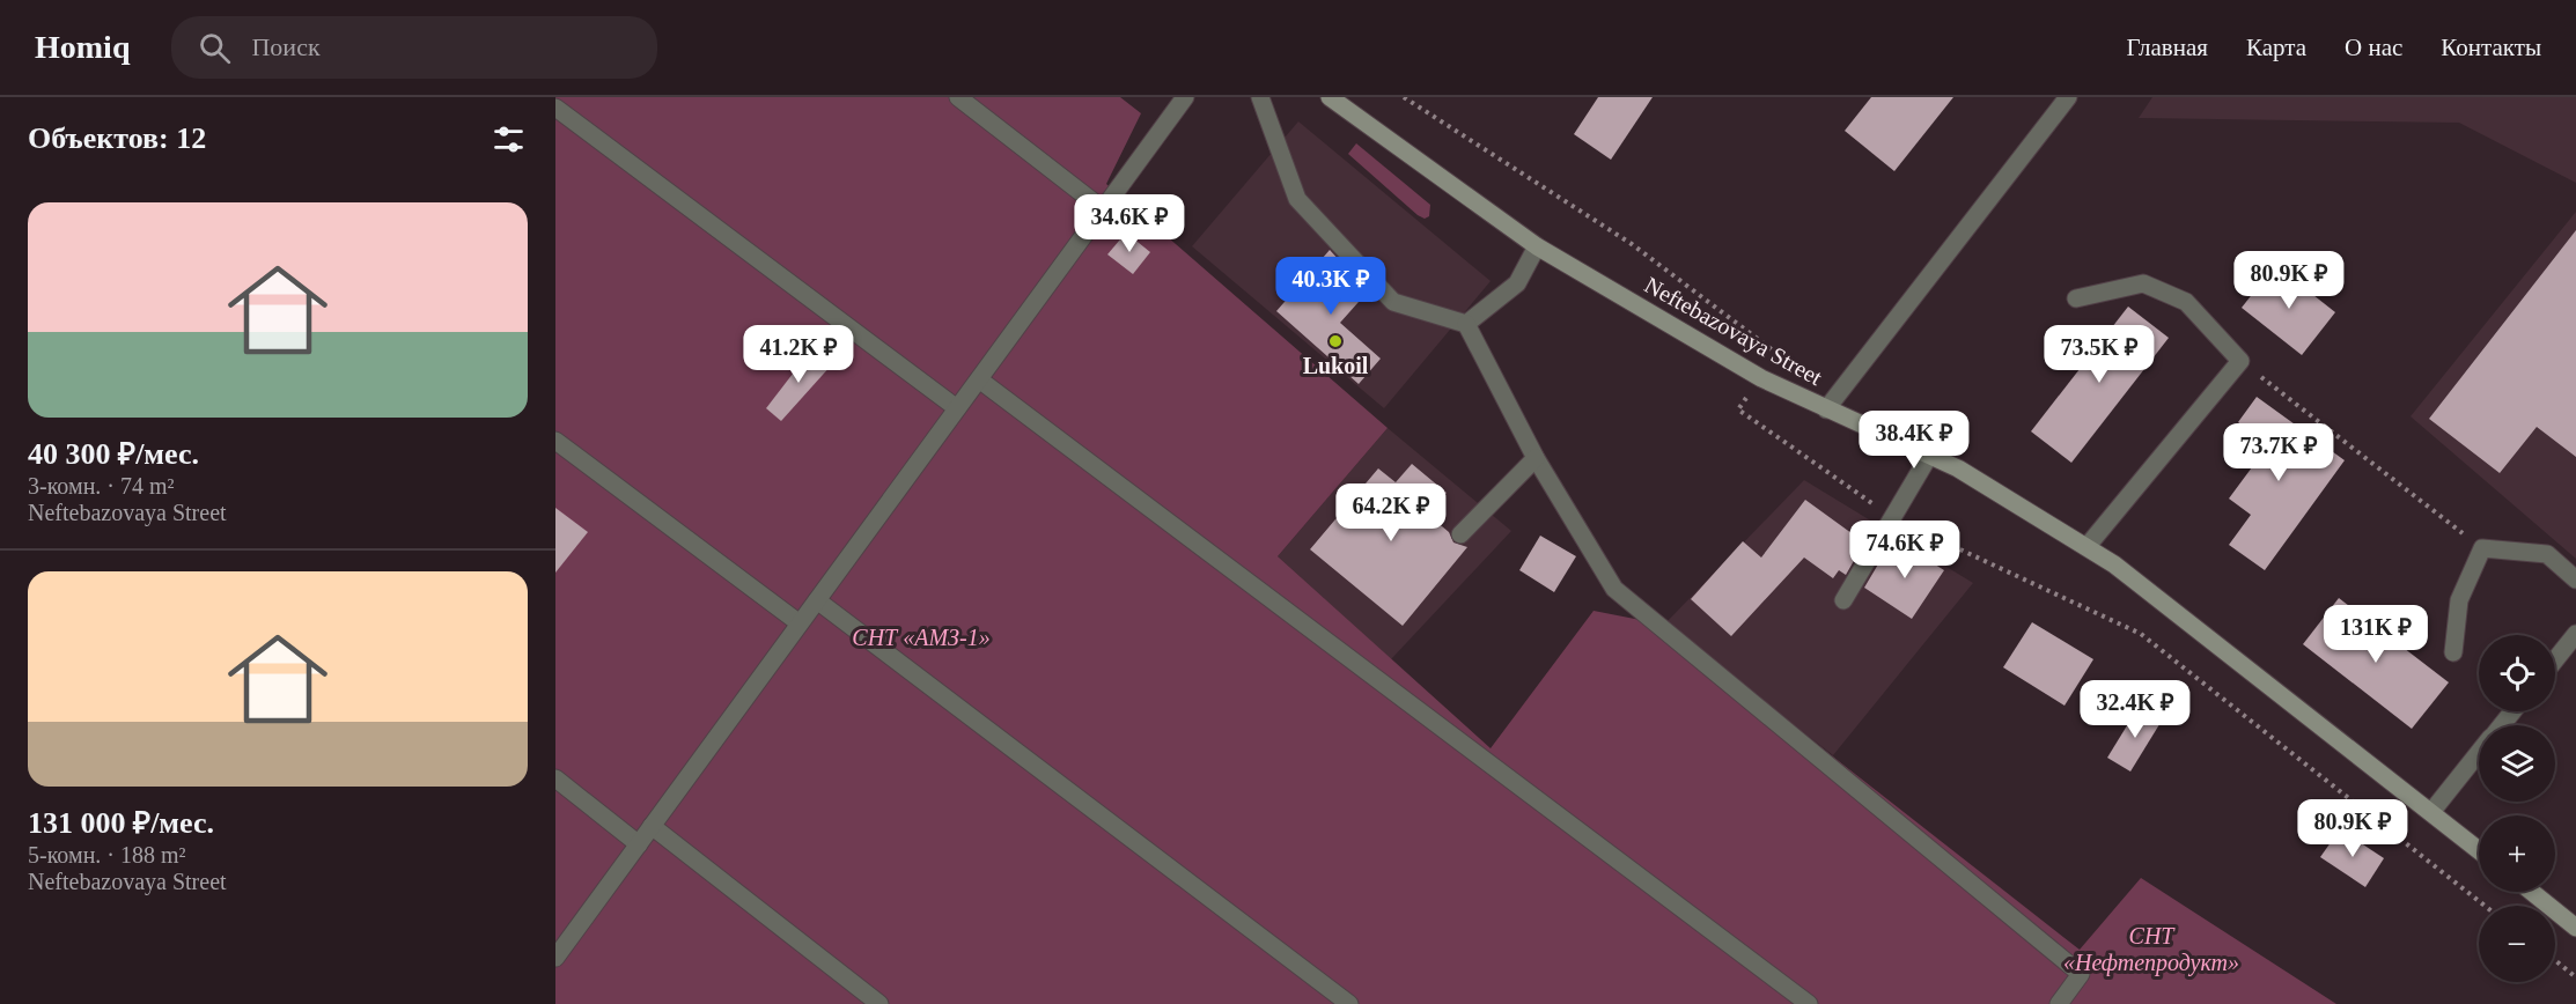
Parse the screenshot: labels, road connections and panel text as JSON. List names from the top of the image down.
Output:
{
  "streets": {
    "street": ["Neftebazovaya Street"]
  },
  "parks": ["СНТ «АМЗ-1»", "СНТ «Нефтепродукт»"],
  "places": ["Lukoil"],
  "page": {
    "header": "Homiq",
    "search": "Поиск",
    "nav": [
      "Главная",
      "Карта",
      "О нас",
      "Контакты"
    ],
    "heading": "Объектов: 12",
    "list": [
      {
        "name": "40 300 ₽/мес.",
        "note": "3-комн. · 74 m² · Neftebazovaya Street"
      },
      {
        "name": "131 000 ₽/мес.",
        "note": "5-комн. · 188 m² · Neftebazovaya Street"
      }
    ],
    "price": [
      "34.6K ₽",
      "80.9K ₽",
      "40.3K ₽",
      "41.2K ₽",
      "73.5K ₽",
      "38.4K ₽",
      "73.7K ₽",
      "64.2K ₽",
      "74.6K ₽",
      "131K ₽",
      "32.4K ₽",
      "80.9K ₽"
    ],
    "map_buttons": ["+", "−"]
  }
}
